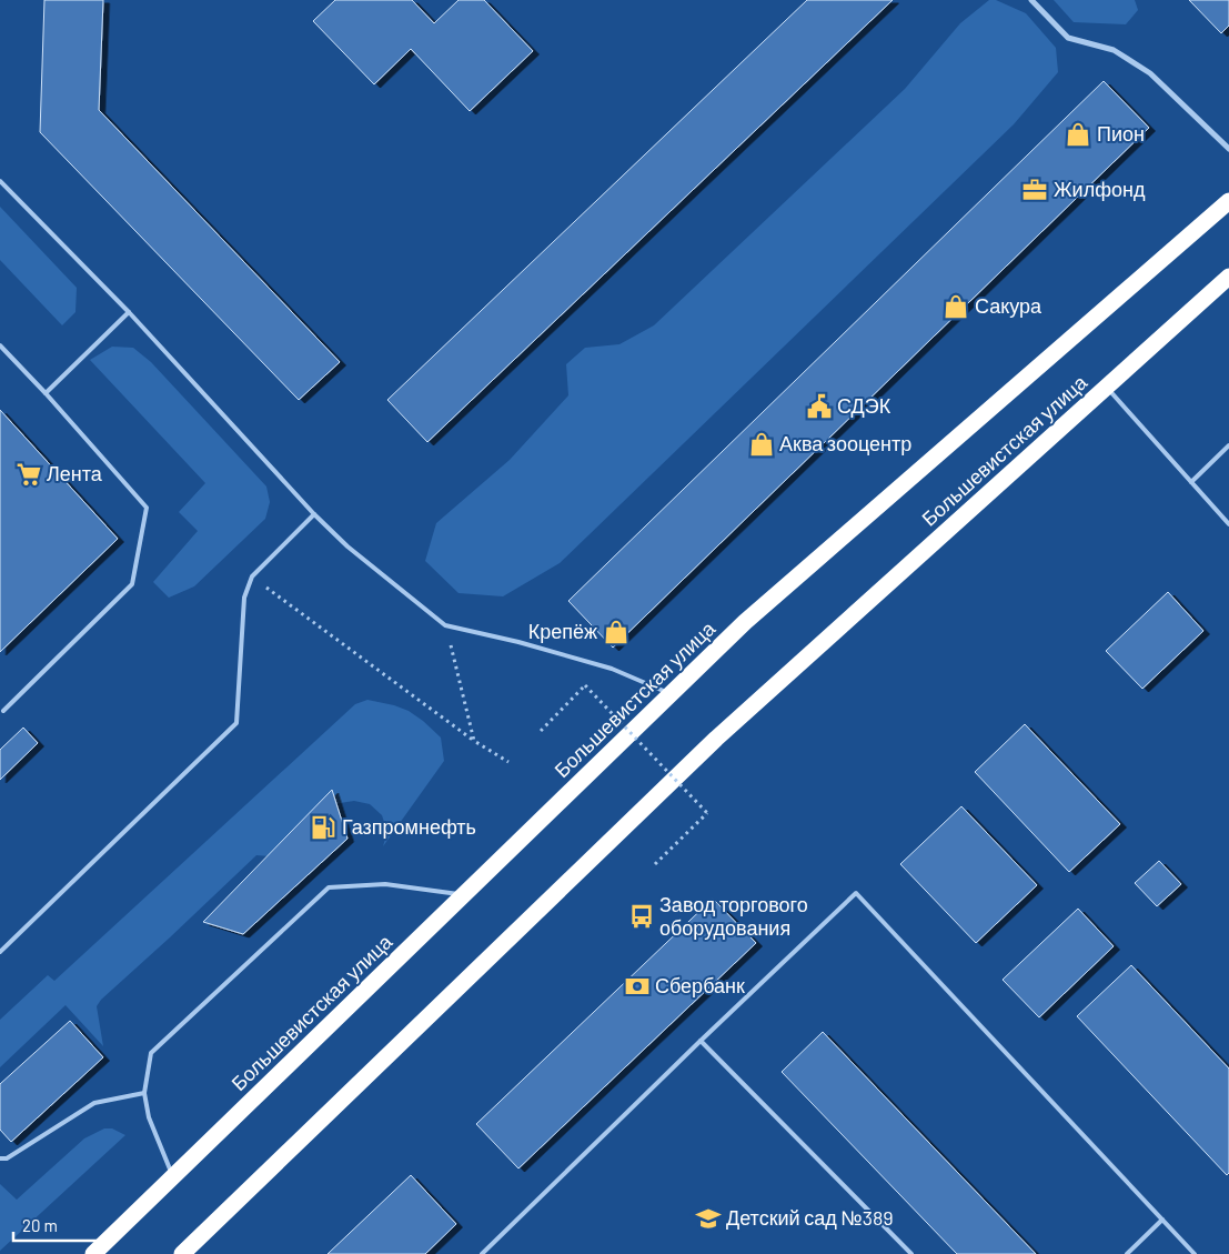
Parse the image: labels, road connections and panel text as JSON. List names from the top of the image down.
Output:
{
  "streets": {
    "highway": ["Большевистская улица"]
  },
  "places": {
    "shop": [
      "Пион",
      "Сакура",
      "Аква зооцентр",
      "Крепёж"
    ],
    "office": ["Жилфонд"],
    "public building": ["СДЭК"],
    "supermarket": ["Лента"],
    "fuel station": ["Газпромнефть"],
    "bus stop": ["Завод торгового оборудования"],
    "bank": ["Сбербанк"],
    "school or university": ["Детский сад №389"]
  },
  "scale_bar": "20 m"
}
